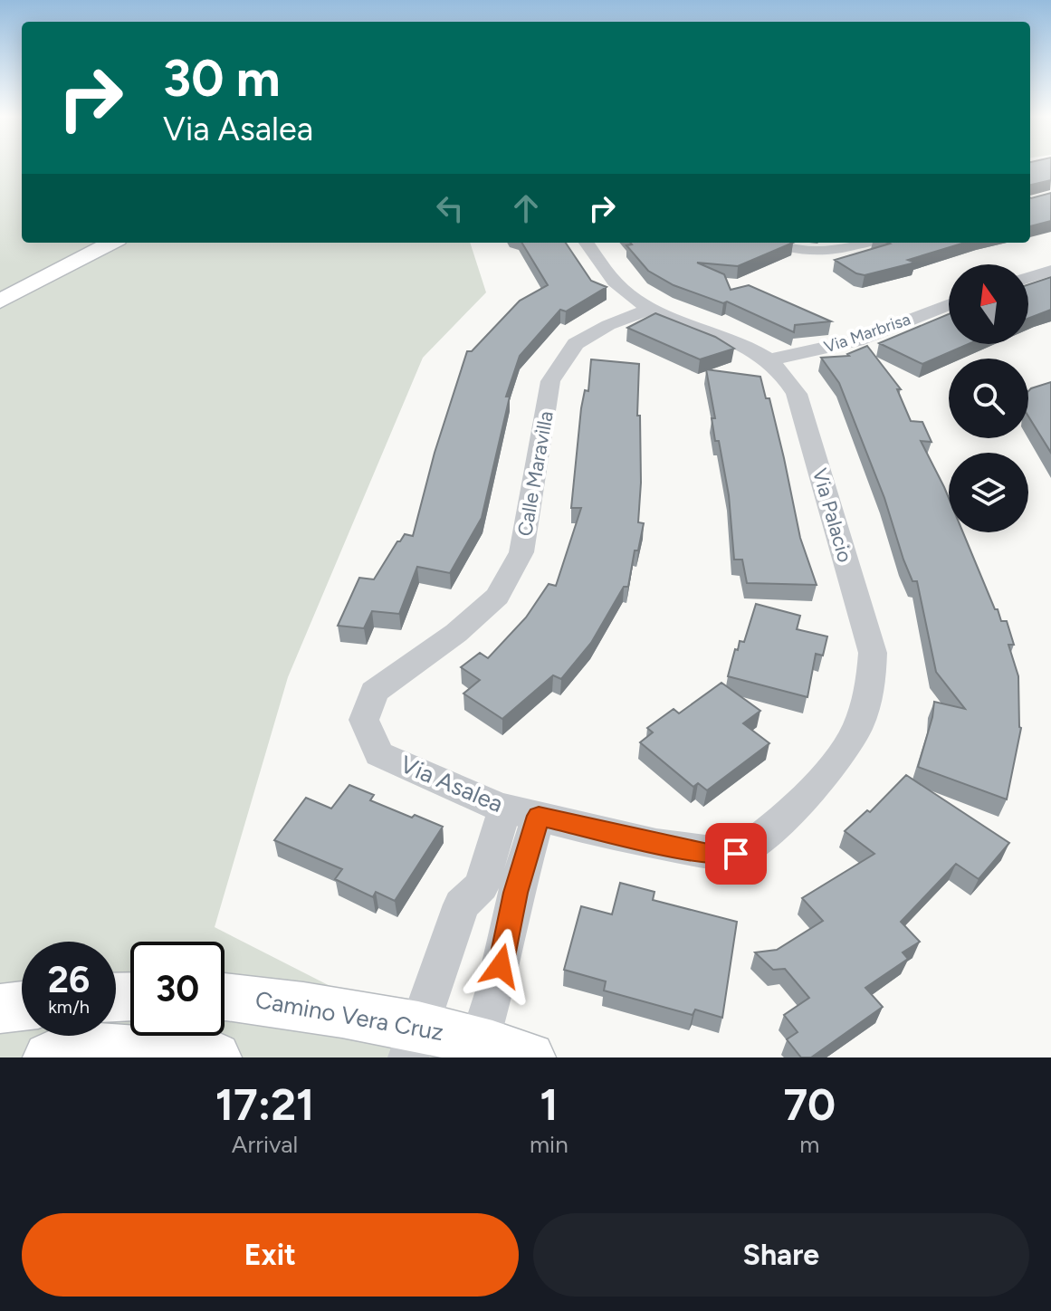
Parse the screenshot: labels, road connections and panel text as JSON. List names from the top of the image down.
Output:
{
  "streets": {
    "main road": ["Camino Vera Cruz"],
    "street": [
      "Via Marbrisa",
      "Calle Maravilla",
      "Via Palacio",
      "Via Asalea"
    ]
  },
  "crossings": [
    ["Via Marbrisa", "Via Palacio"],
    ["Calle Maravilla", "Via Palacio"],
    ["Calle Maravilla", "Via Asalea"],
    ["Via Palacio", "Via Asalea"]
  ],
  "north": "top",
  "page": {
    "turn": ["30 m", "Via Asalea"],
    "speed": "26 km/h",
    "limit": "30",
    "eta": [
      "17:21",
      "Arrival",
      "1",
      "min",
      "70",
      "m"
    ],
    "buttons": ["Exit", "Share"]
  }
}
